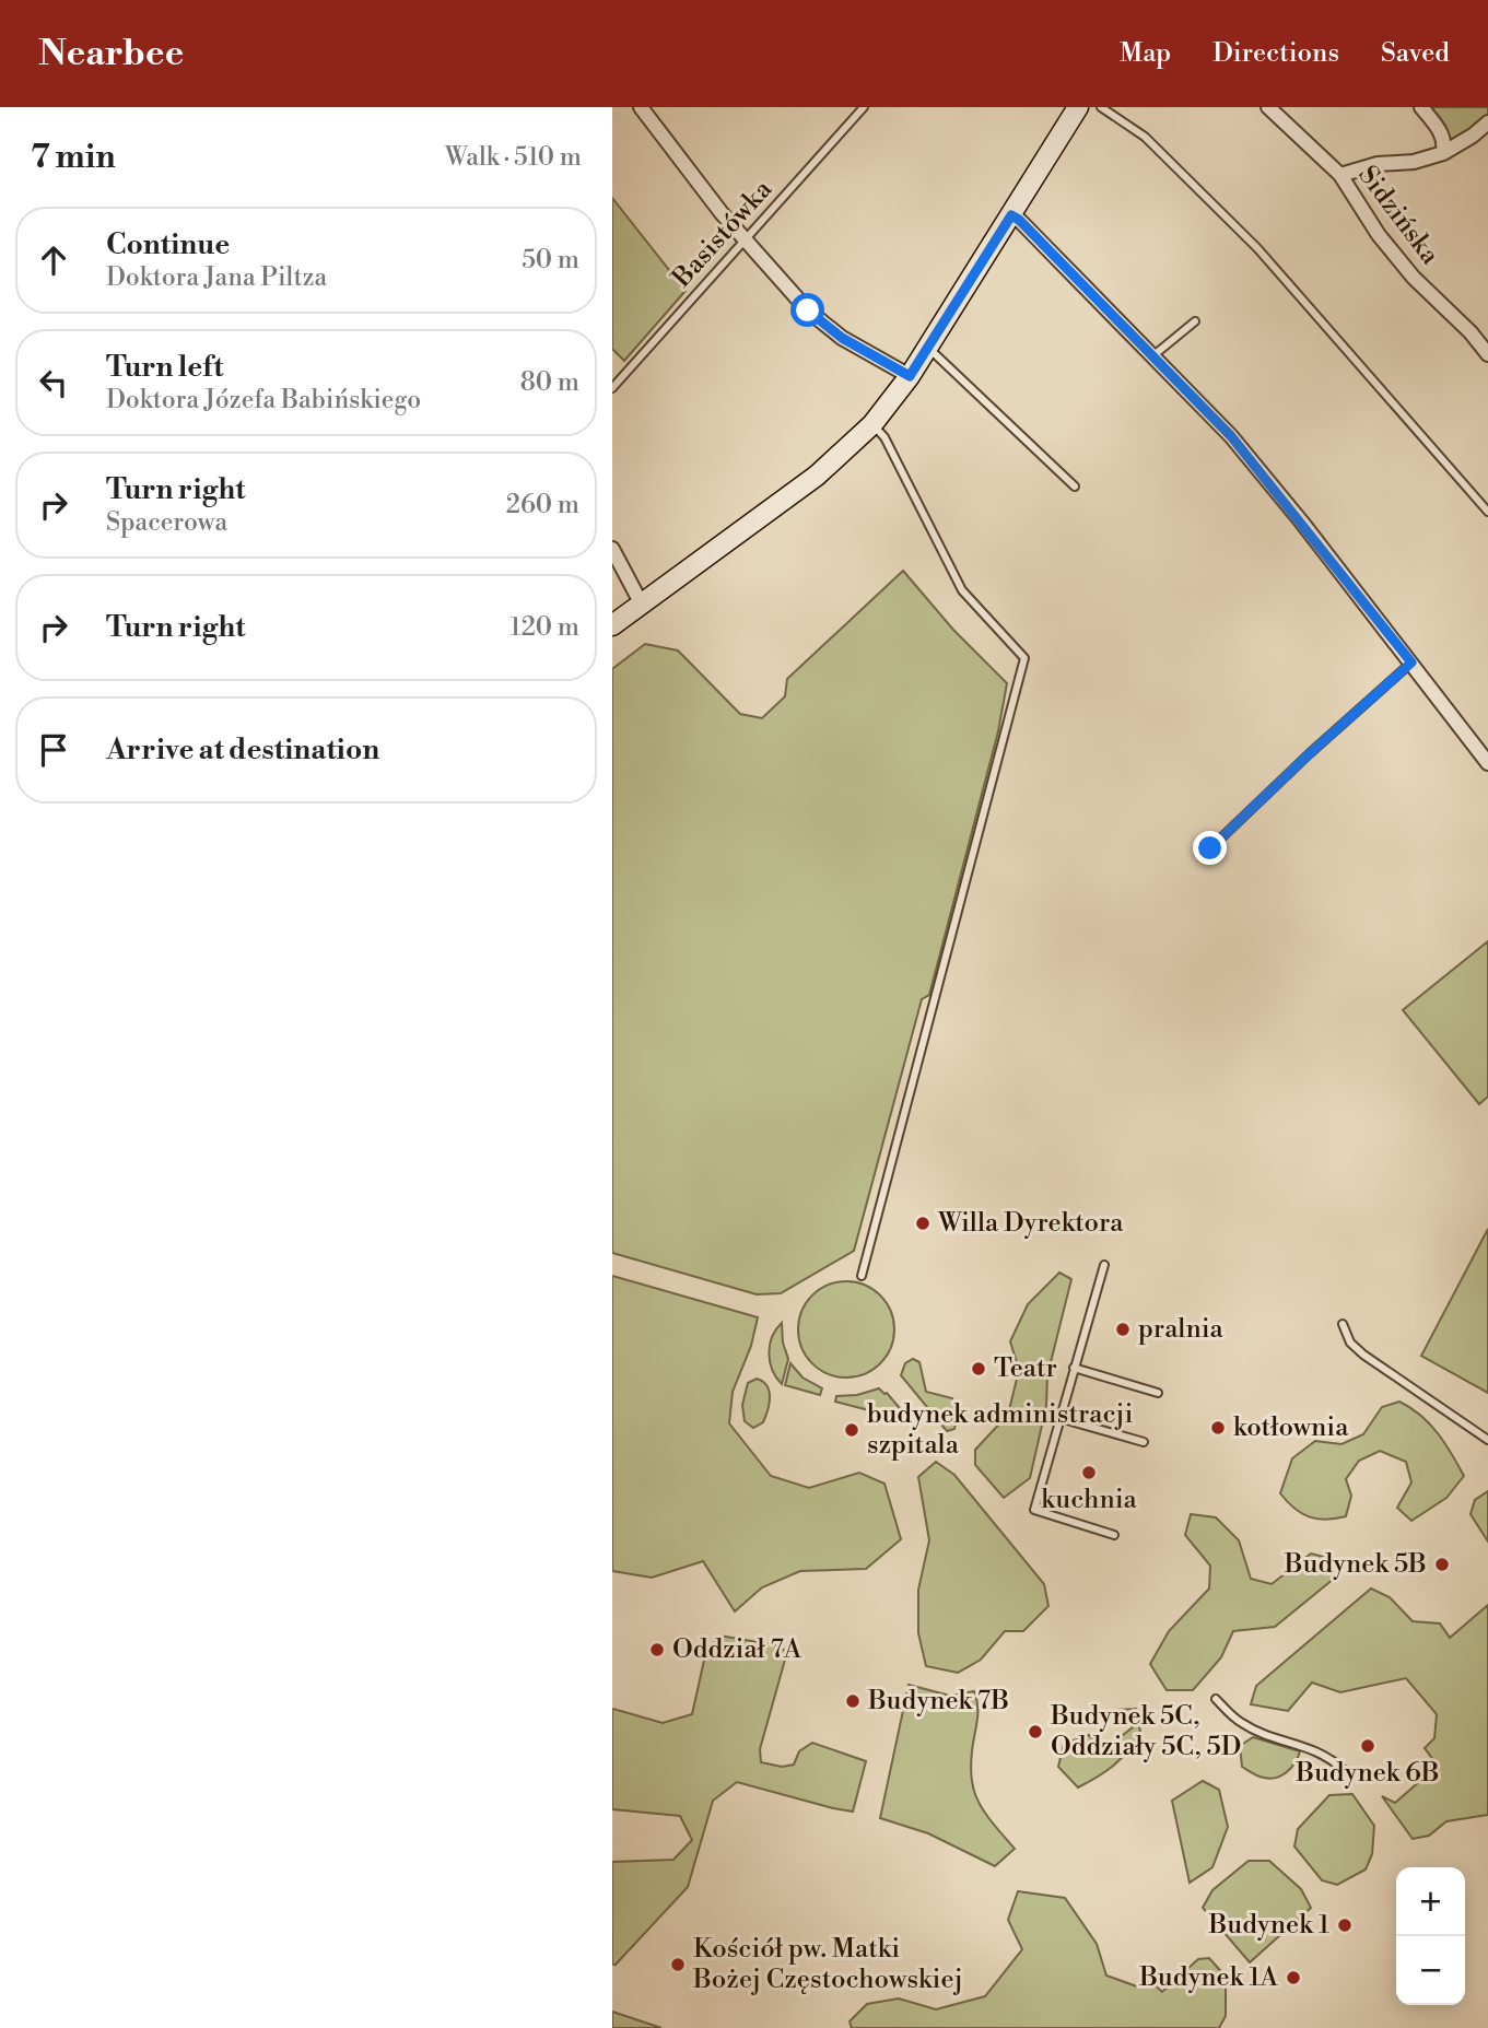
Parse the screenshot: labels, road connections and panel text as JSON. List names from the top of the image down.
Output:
{
  "streets": {
    "street": ["Sidzińska"],
    "lane": ["Basistówka"]
  },
  "places": [
    "Willa Dyrektora",
    "pralnia",
    "Teatr",
    "kotłownia",
    "budynek administracji szpitala",
    "kuchnia",
    "Budynek 5B",
    "Oddział 7A",
    "Budynek 7B",
    "Budynek 5C, Oddziały 5C, 5D",
    "Budynek 6B",
    "Budynek 1",
    "Kościół pw. Matki Bożej Częstochowskiej",
    "Budynek 1A"
  ],
  "page": {
    "header": "Nearbee",
    "nav": ["Map", "Directions", "Saved"],
    "heading": ["7 min", "Walk · 510 m"],
    "list": [
      ["Continue", "Doktora Jana Piltza", "50 m"],
      ["Turn left", "Doktora Józefa Babińskiego", "80 m"],
      ["Turn right", "Spacerowa", "260 m"],
      ["Turn right", "120 m"],
      "Arrive at destination"
    ],
    "map_buttons": ["+", "−"]
  }
}
